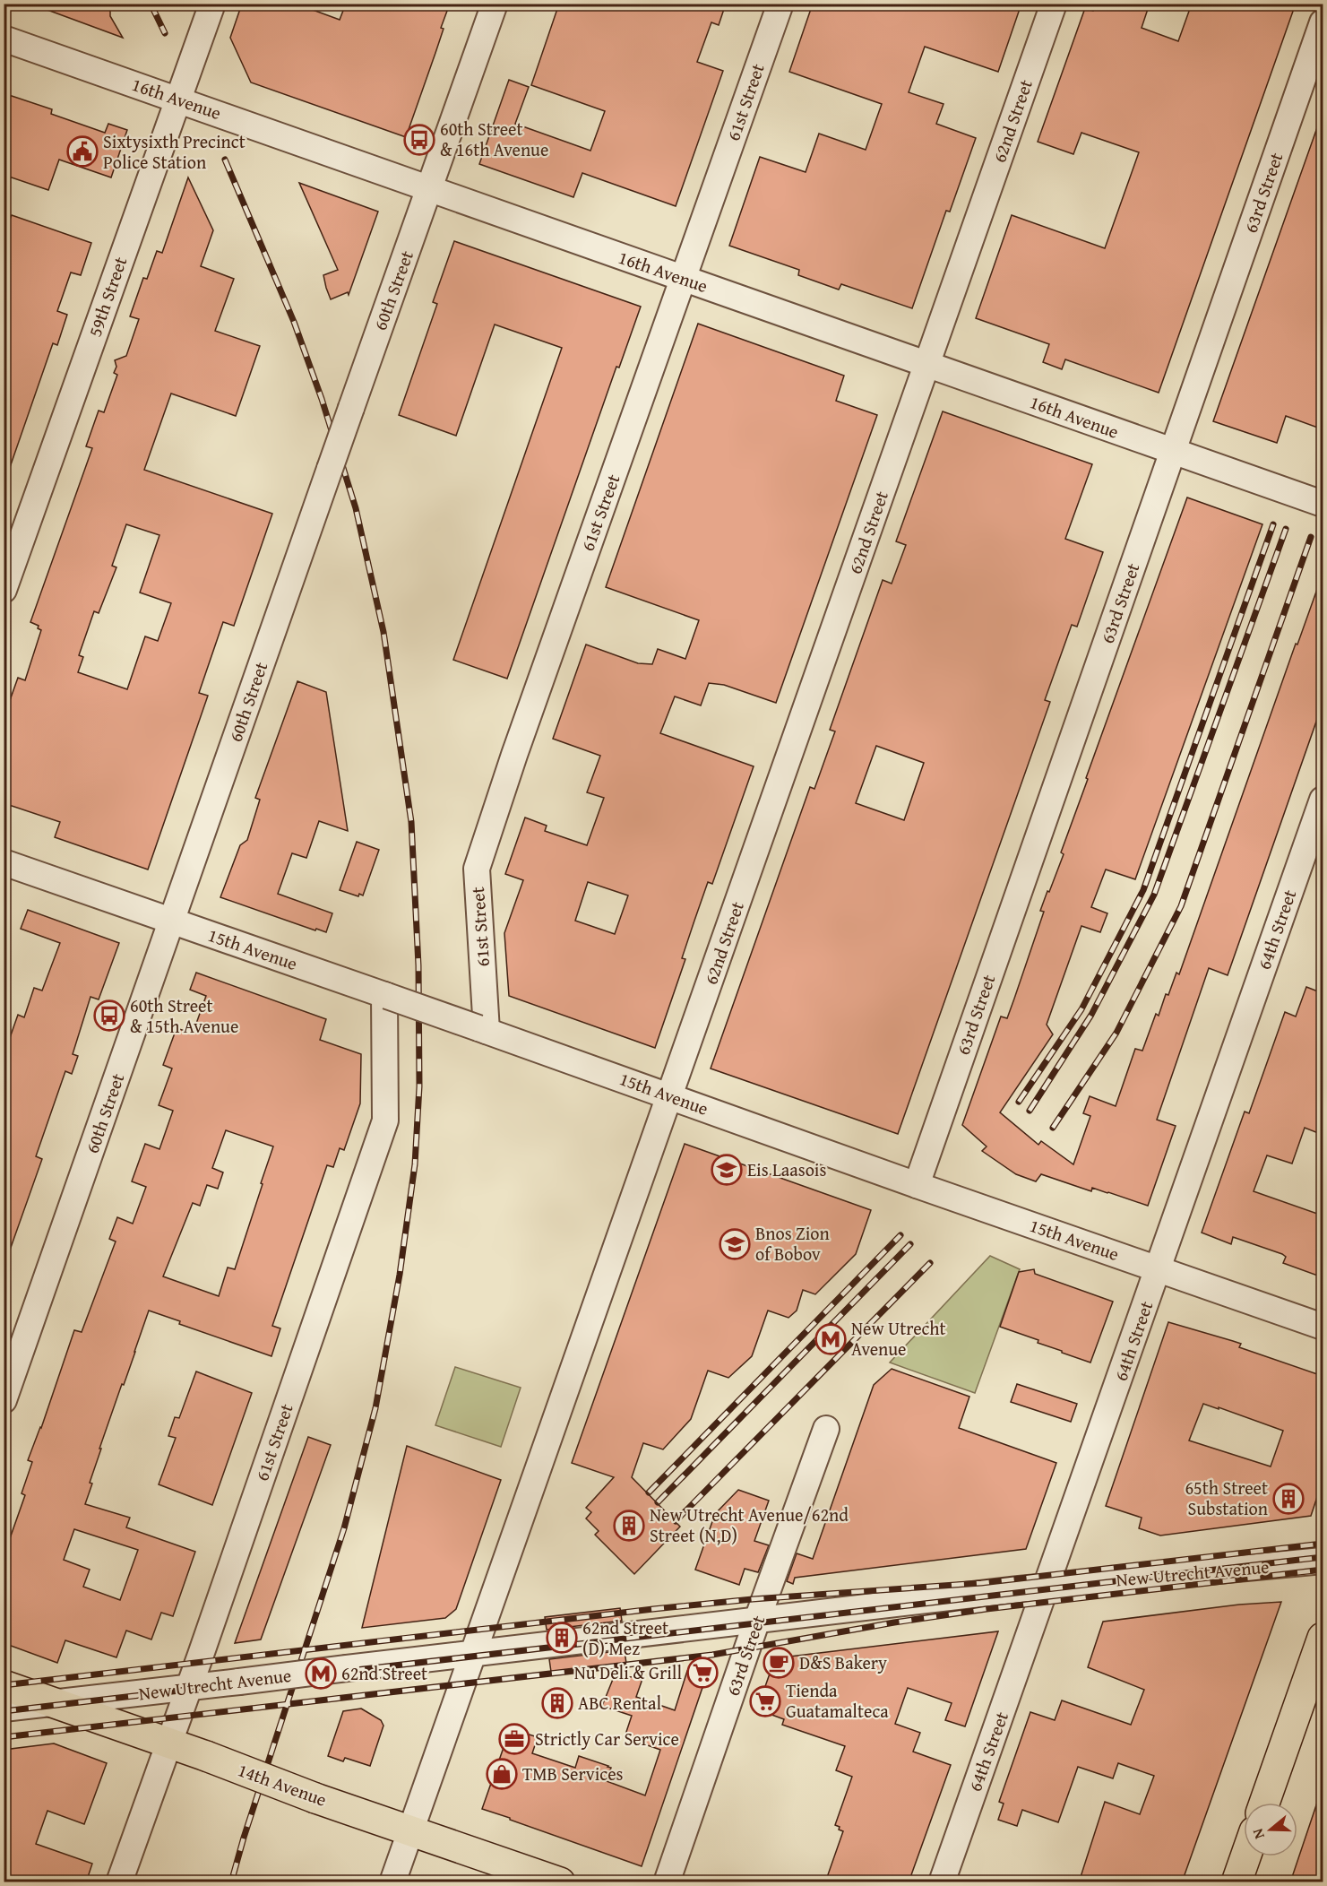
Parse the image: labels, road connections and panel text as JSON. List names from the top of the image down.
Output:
{
  "streets": {
    "main road": ["14th Avenue"],
    "street": [
      "16th Avenue",
      "61st Street",
      "62nd Street",
      "63rd Street",
      "60th Street",
      "59th Street",
      "64th Street",
      "15th Avenue",
      "New Utrecht Avenue"
    ]
  },
  "crossings": [
    ["16th Avenue", "61st Street"],
    ["16th Avenue", "62nd Street"],
    ["16th Avenue", "63rd Street"],
    ["16th Avenue", "60th Street"],
    ["16th Avenue", "59th Street"],
    ["61st Street", "15th Avenue"],
    ["61st Street", "New Utrecht Avenue"],
    ["61st Street", "14th Avenue"],
    ["62nd Street", "15th Avenue"],
    ["62nd Street", "New Utrecht Avenue"],
    ["62nd Street", "14th Avenue"],
    ["63rd Street", "15th Avenue"],
    ["63rd Street", "New Utrecht Avenue"],
    ["60th Street", "15th Avenue"],
    ["64th Street", "15th Avenue"],
    ["64th Street", "New Utrecht Avenue"],
    ["New Utrecht Avenue", "14th Avenue"]
  ],
  "places": {
    "bus stop": ["60th Street & 16th Avenue", "60th Street & 15th Avenue"],
    "public building": ["Sixtysixth Precinct Police Station"],
    "school or university": ["Eis Laasois", "Bnos Zion of Bobov"],
    "metro station": ["New Utrecht Avenue", "62nd Street"],
    "building": [
      "65th Street Substation",
      "New Utrecht Avenue/62nd Street (N,D)",
      "62nd Street (D) Mez",
      "ABC Rental"
    ],
    "cafe": ["D&S Bakery"],
    "supermarket": ["Nu Deli & Grill", "Tienda Guatamalteca"],
    "office": ["Strictly Car Service"],
    "shop": ["TMB Services"]
  },
  "north": "left"
}
